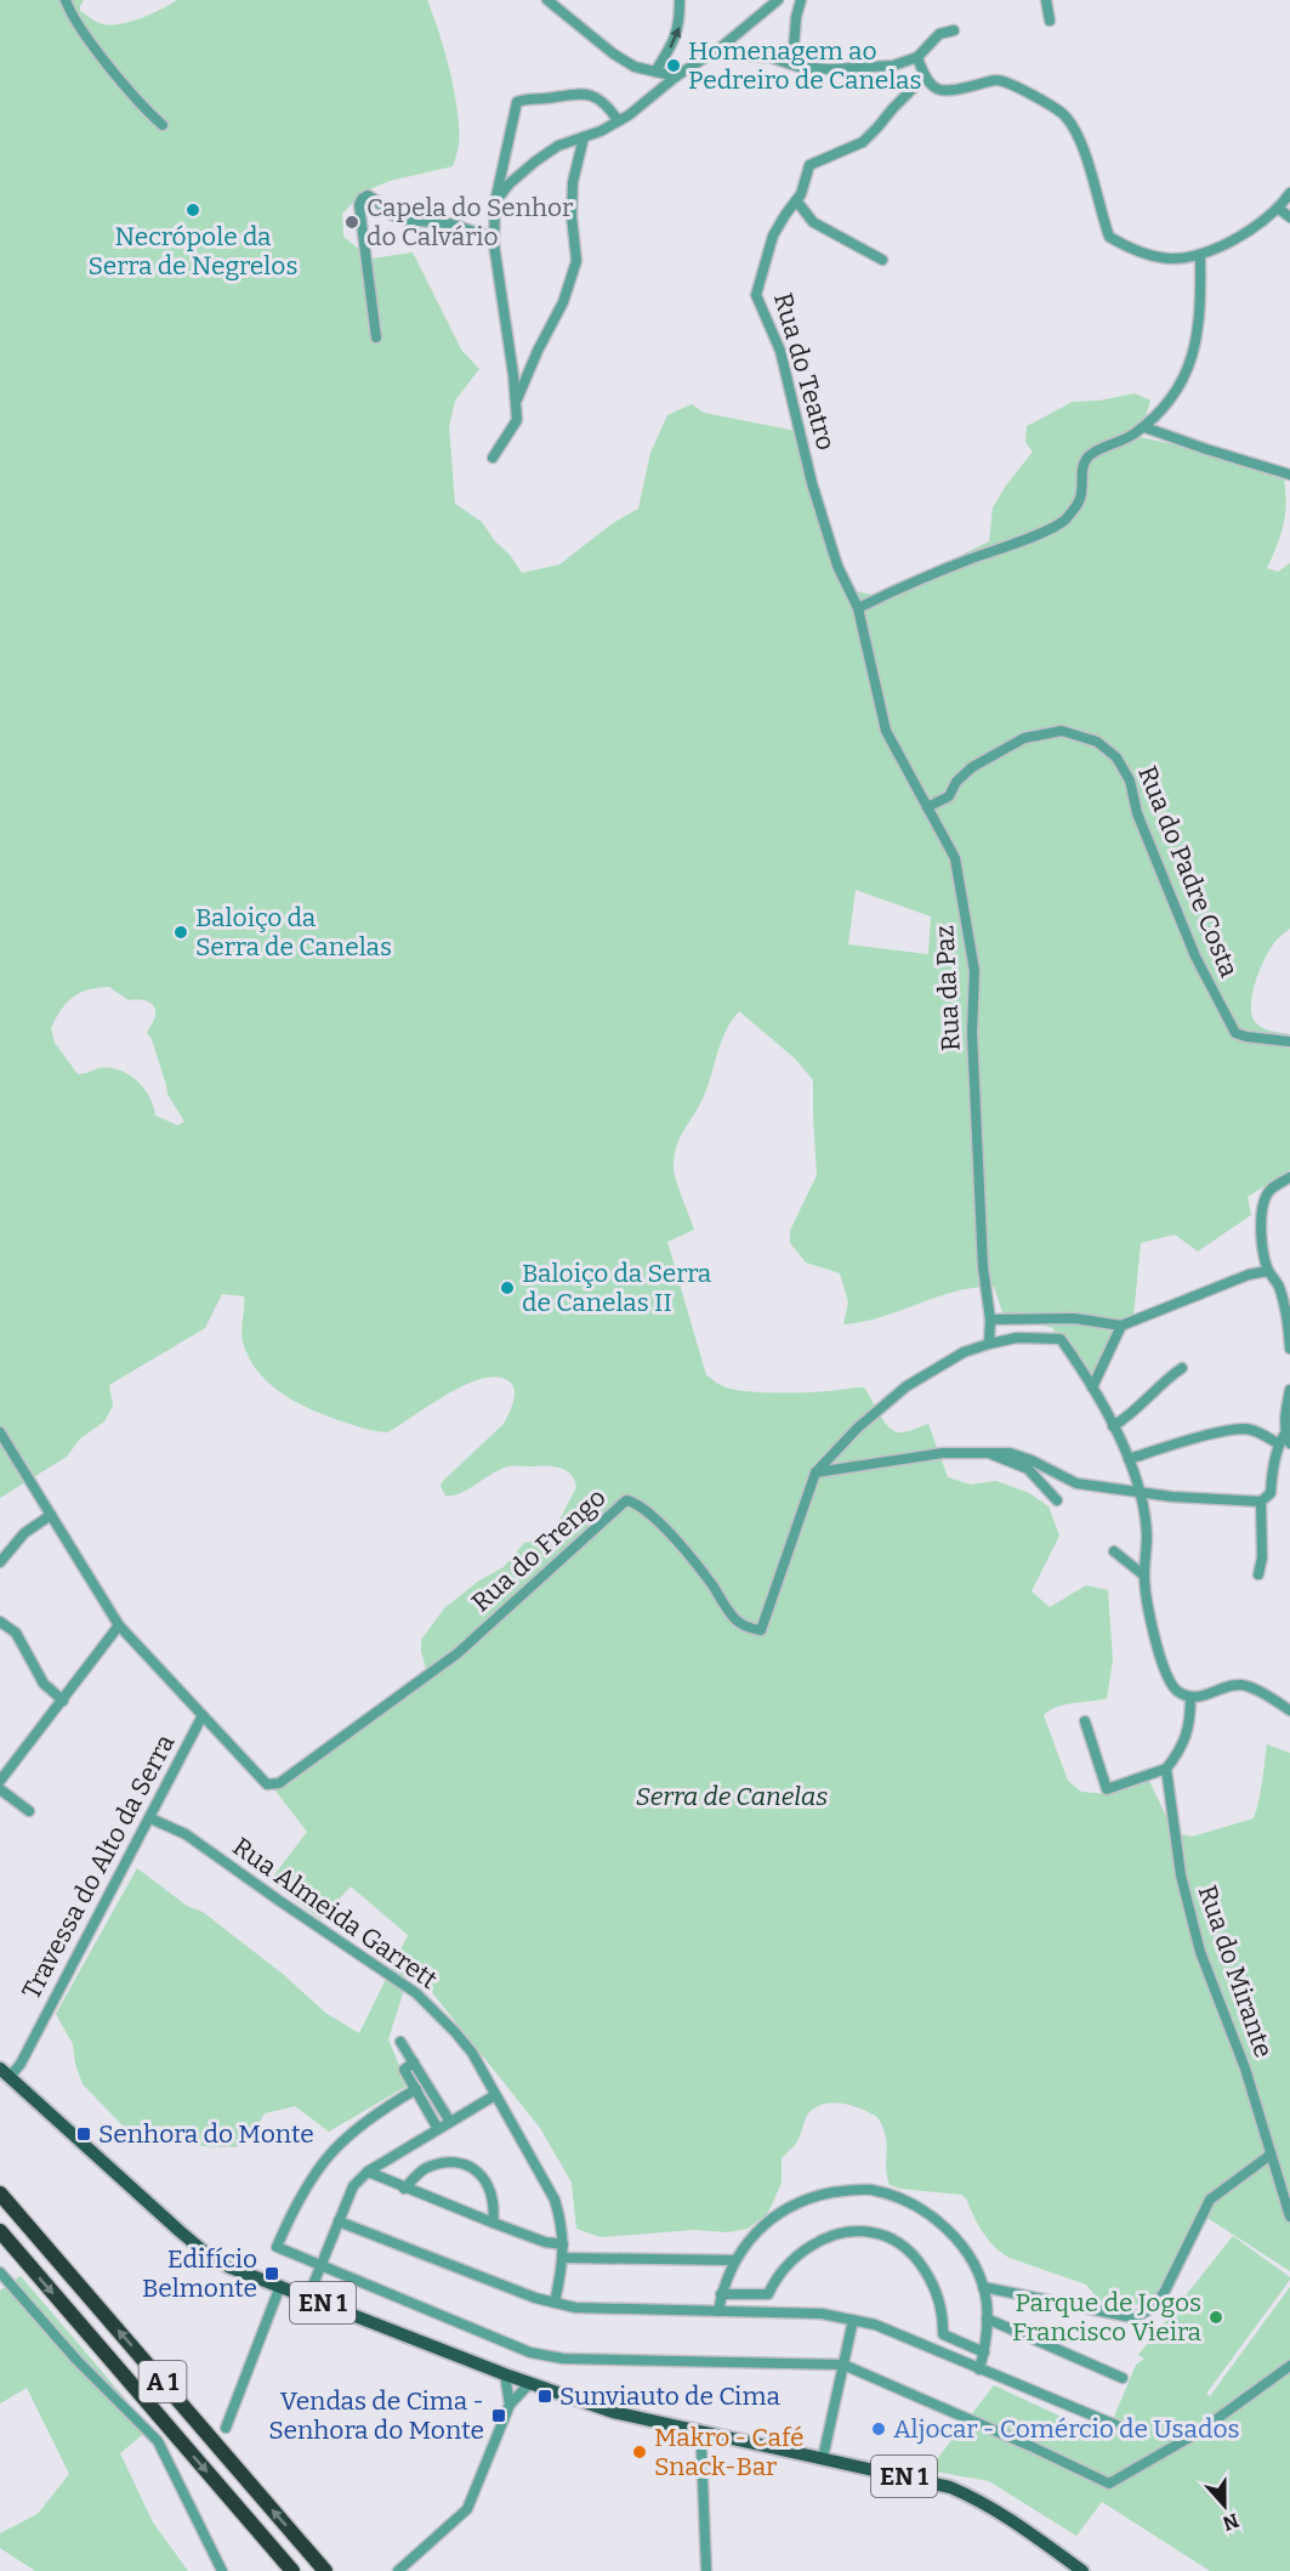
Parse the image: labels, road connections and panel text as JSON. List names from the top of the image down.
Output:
{
  "streets": {
    "highway": ["A 1"],
    "main road": ["EN 1"],
    "street": [
      "Rua do Teatro",
      "Rua do Padre Costa",
      "Rua da Paz",
      "Rua do Frengo",
      "Travessa do Alto da Serra",
      "Rua Almeida Garrett",
      "Rua do Mirante"
    ]
  },
  "crossings": [
    ["Rua do Teatro", "Rua da Paz"],
    ["Rua do Padre Costa", "Rua da Paz"],
    ["Rua da Paz", "Rua do Frengo"],
    ["Rua do Frengo", "Travessa do Alto da Serra"],
    ["Travessa do Alto da Serra", "Rua Almeida Garrett"],
    ["Travessa do Alto da Serra", "EN 1"]
  ],
  "parks": ["Serra de Canelas"],
  "places": {
    "other": [
      "Homenagem ao Pedreiro de Canelas",
      "Necrópole da Serra de Negrelos",
      "Capela do Senhor do Calvário",
      "Baloiço da Serra de Canelas",
      "Baloiço da Serra de Canelas II",
      "Parque de Jogos Francisco Vieira",
      "Aljocar - Comércio de Usados",
      "Makro - Café Snack-Bar"
    ],
    "transit": [
      "Senhora do Monte",
      "Edifício Belmonte",
      "Sunviauto de Cima",
      "Vendas de Cima - Senhora do Monte"
    ]
  },
  "north": "bottom"
}
